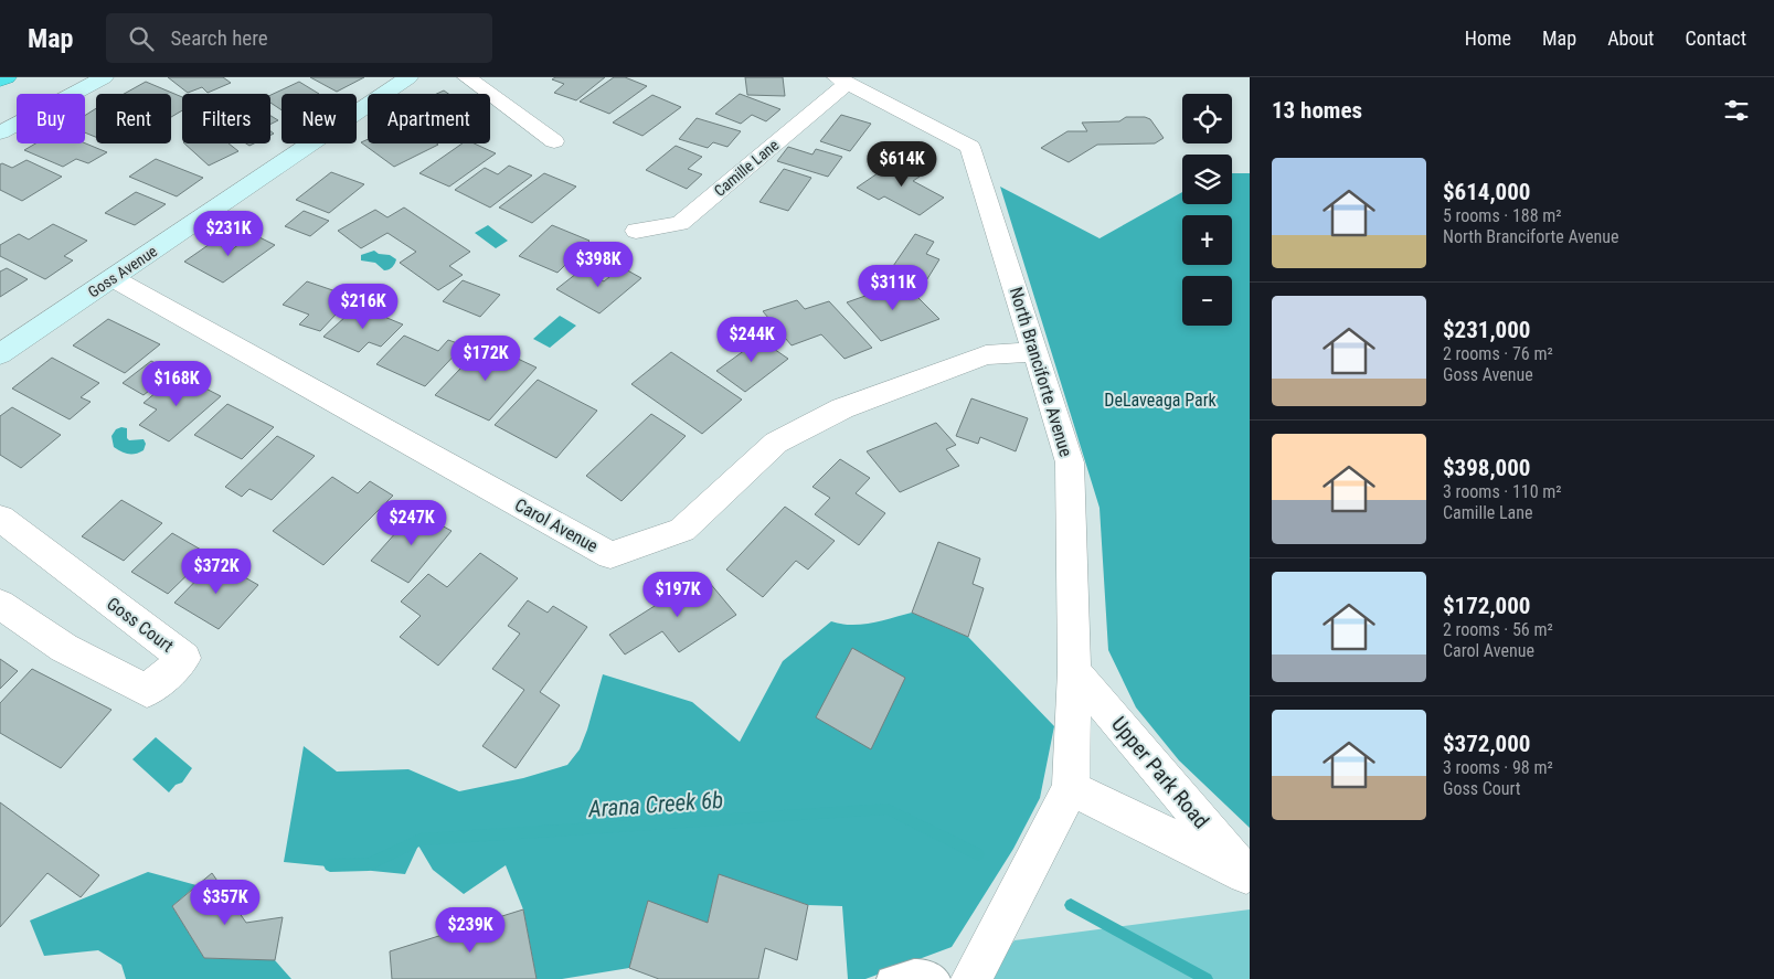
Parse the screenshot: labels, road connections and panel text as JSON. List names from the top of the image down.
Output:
{
  "streets": {
    "street": [
      "Camille Lane",
      "Goss Avenue",
      "North Branciforte Avenue",
      "Carol Avenue",
      "Goss Court",
      "Upper Park Road"
    ]
  },
  "crossings": [
    ["Camille Lane", "North Branciforte Avenue"],
    ["Goss Avenue", "Carol Avenue"],
    ["North Branciforte Avenue", "Carol Avenue"],
    ["North Branciforte Avenue", "Upper Park Road"]
  ],
  "water": ["Arana Creek 6b"],
  "parks": ["DeLaveaga Park"],
  "page": {
    "header": "Map",
    "search": "Search here",
    "nav": [
      "Home",
      "Map",
      "About",
      "Contact"
    ],
    "heading": "13 homes",
    "map_buttons": ["+", "−"],
    "chip": [
      "Buy",
      "Rent",
      "Filters",
      "New",
      "Apartment"
    ],
    "price": [
      "$614K",
      "$231K",
      "$398K",
      "$311K",
      "$216K",
      "$244K",
      "$172K",
      "$168K",
      "$247K",
      "$372K",
      "$197K",
      "$357K",
      "$239K"
    ],
    "list": [
      {
        "name": "$614,000",
        "note": "5 rooms · 188 m² · North Branciforte Avenue"
      },
      {
        "name": "$231,000",
        "note": "2 rooms · 76 m² · Goss Avenue"
      },
      {
        "name": "$398,000",
        "note": "3 rooms · 110 m² · Camille Lane"
      },
      {
        "name": "$172,000",
        "note": "2 rooms · 56 m² · Carol Avenue"
      },
      {
        "name": "$372,000",
        "note": "3 rooms · 98 m² · Goss Court"
      }
    ]
  }
}
